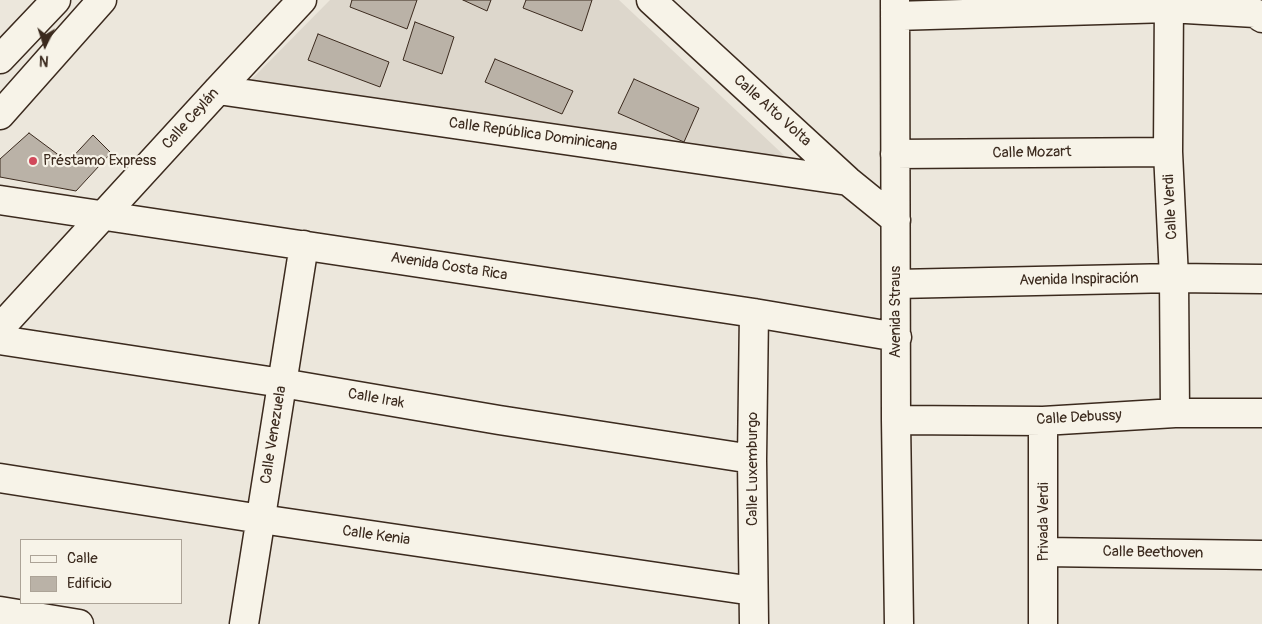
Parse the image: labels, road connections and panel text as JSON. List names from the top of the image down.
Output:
{
  "streets": {
    "street": [
      "Calle Alto Volta",
      "Calle Ceylán",
      "Calle República Dominicana",
      "Calle Mozart",
      "Calle Verdi",
      "Avenida Costa Rica",
      "Avenida Inspiración",
      "Avenida Straus",
      "Calle Irak",
      "Calle Debussy",
      "Calle Venezuela",
      "Calle Luxemburgo",
      "Privada Verdi",
      "Calle Kenia",
      "Calle Beethoven"
    ]
  },
  "crossings": [
    ["Calle Alto Volta", "Calle República Dominicana"],
    ["Calle Alto Volta", "Avenida Straus"],
    ["Calle Ceylán", "Calle República Dominicana"],
    ["Calle Ceylán", "Avenida Costa Rica"],
    ["Calle Mozart", "Calle Verdi"],
    ["Calle Mozart", "Avenida Straus"],
    ["Calle Verdi", "Avenida Inspiración"],
    ["Calle Verdi", "Calle Debussy"],
    ["Avenida Costa Rica", "Avenida Straus"],
    ["Avenida Costa Rica", "Calle Venezuela"],
    ["Avenida Costa Rica", "Calle Luxemburgo"],
    ["Avenida Inspiración", "Avenida Straus"],
    ["Avenida Straus", "Calle Debussy"],
    ["Calle Irak", "Calle Venezuela"],
    ["Calle Irak", "Calle Luxemburgo"],
    ["Calle Debussy", "Privada Verdi"],
    ["Calle Venezuela", "Calle Kenia"],
    ["Calle Luxemburgo", "Calle Kenia"],
    ["Privada Verdi", "Calle Beethoven"]
  ],
  "places": ["Préstamo Express"],
  "legend": ["Calle", "Edificio"],
  "north": "bottom"
}
